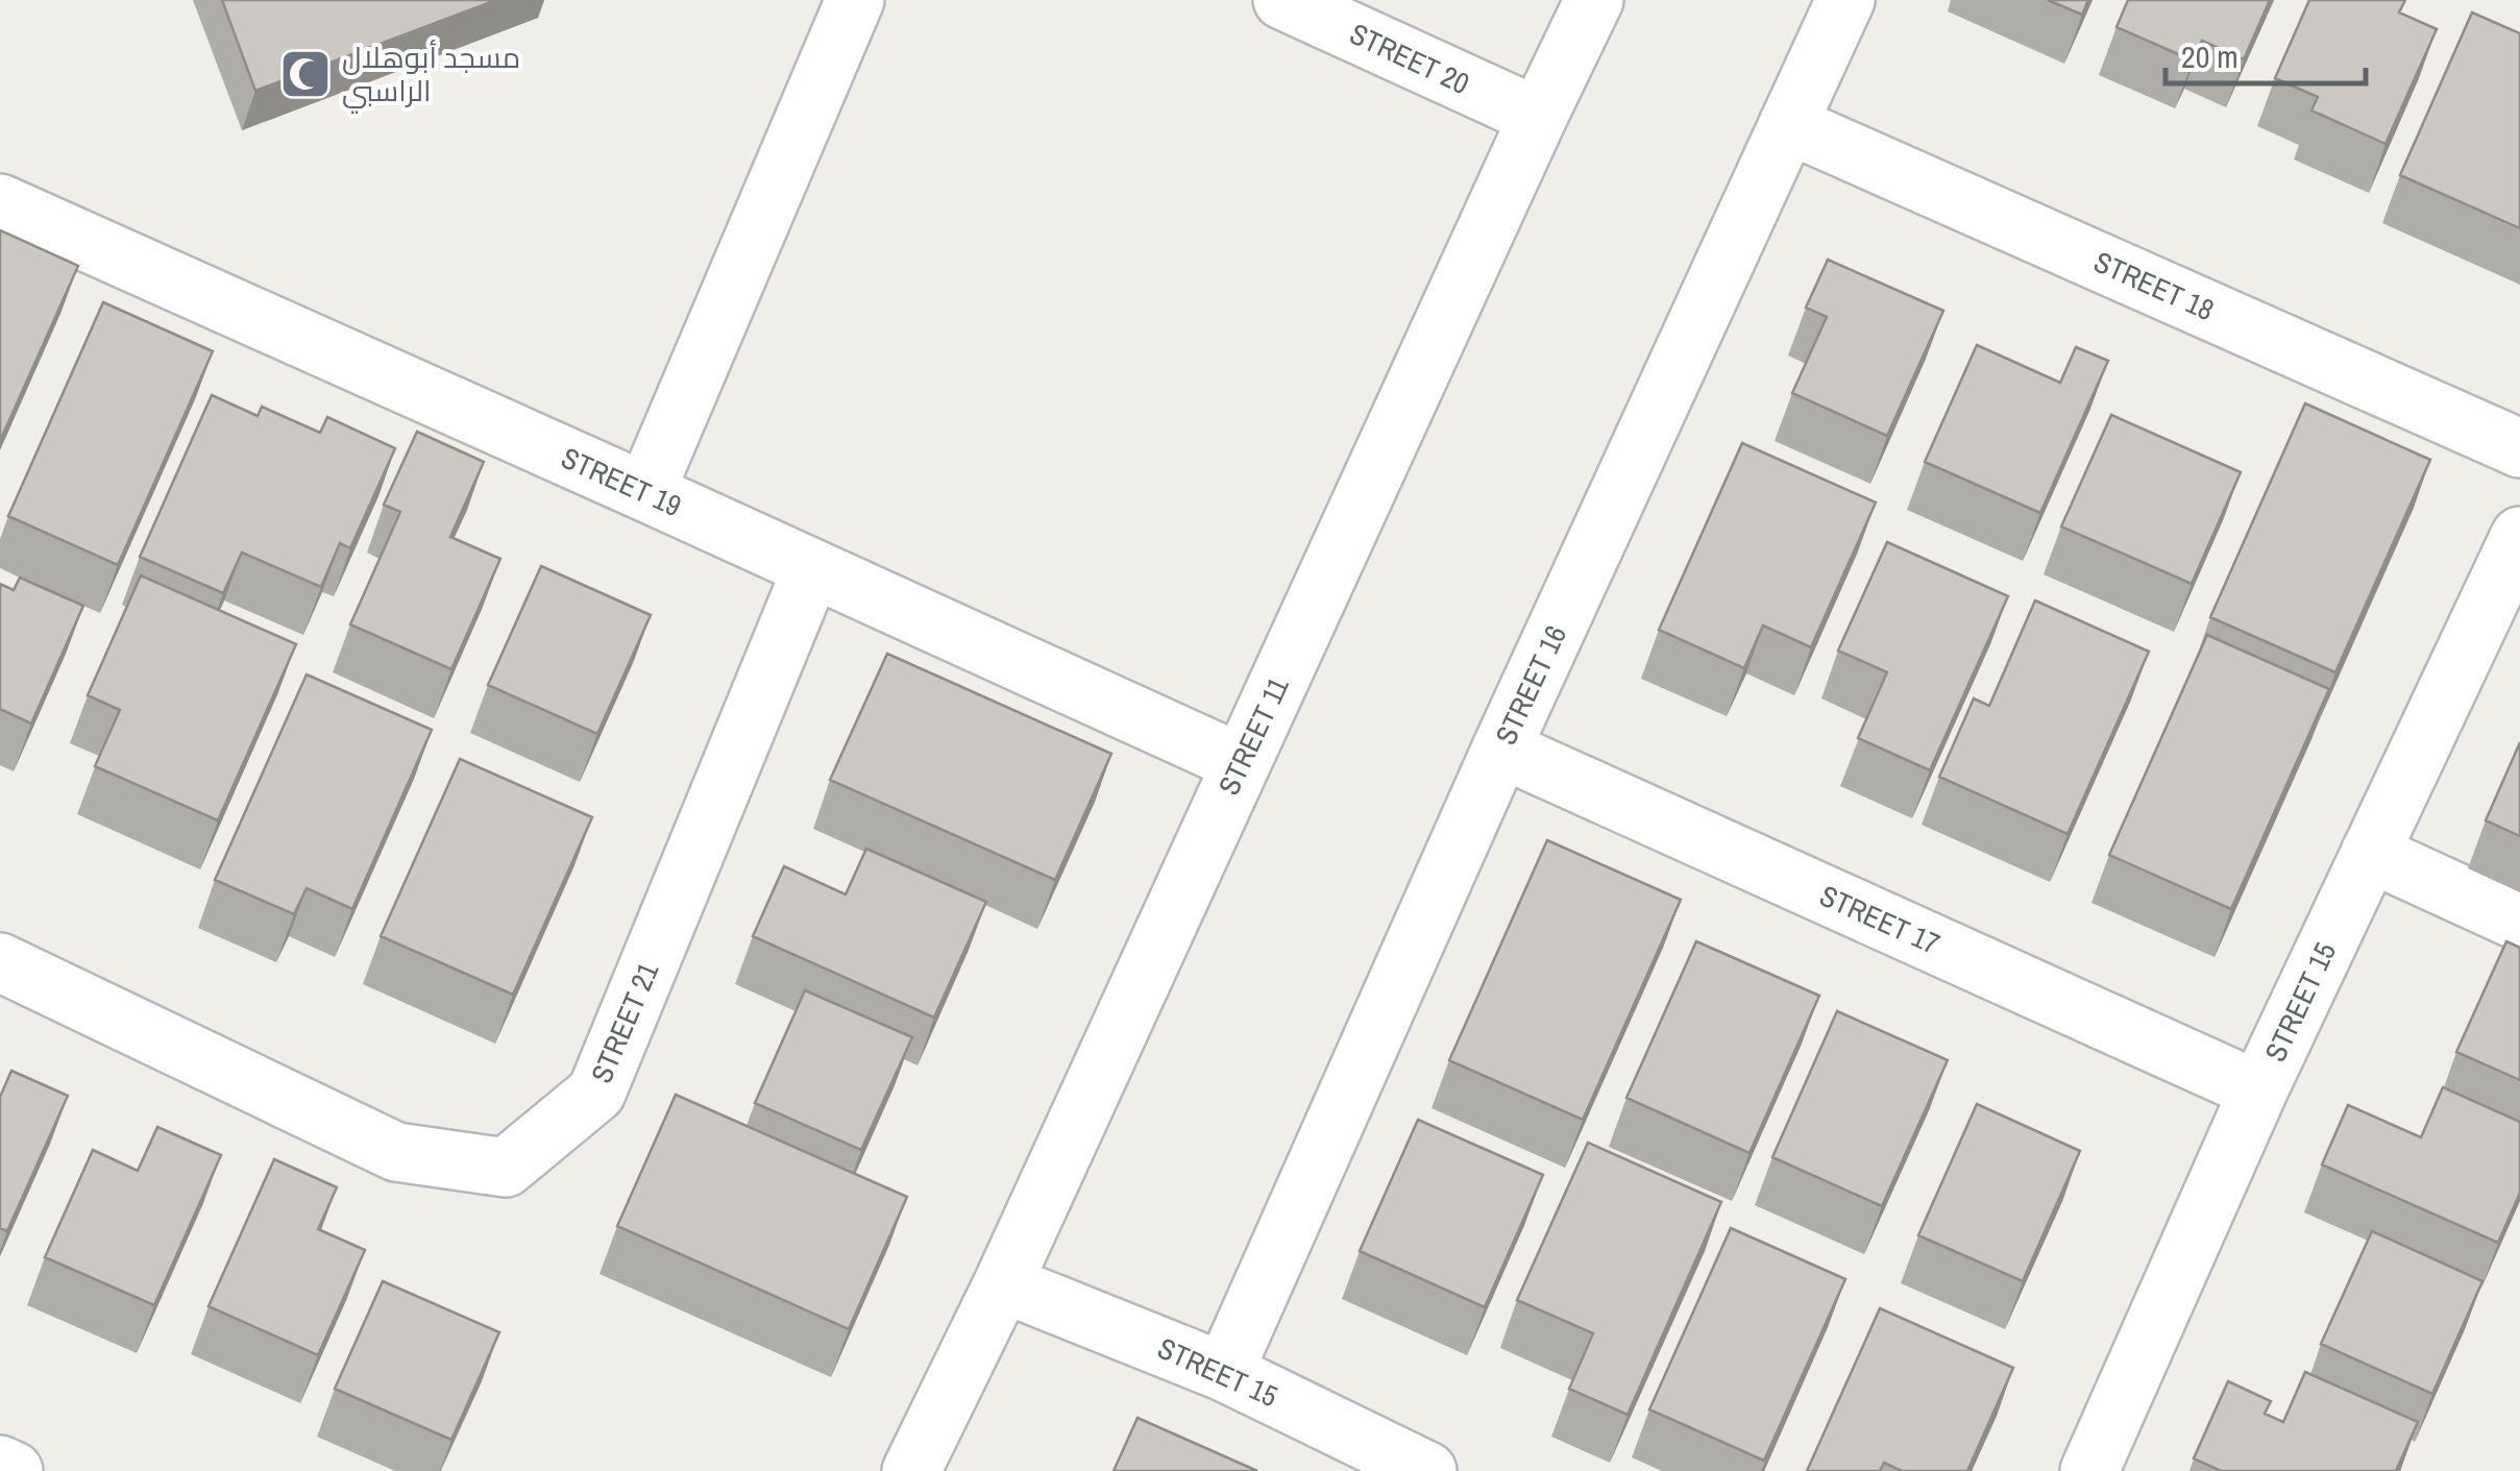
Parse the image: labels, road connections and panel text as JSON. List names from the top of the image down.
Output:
{
  "streets": {
    "street": [
      "STREET 20",
      "STREET 18",
      "STREET 19",
      "STREET 16",
      "STREET 11",
      "STREET 17",
      "STREET 15",
      "STREET 21"
    ]
  },
  "crossings": [
    ["STREET 20", "STREET 11"],
    ["STREET 18", "STREET 16"],
    ["STREET 19", "STREET 11"],
    ["STREET 19", "STREET 21"],
    ["STREET 16", "STREET 17"],
    ["STREET 16", "STREET 15"],
    ["STREET 11", "STREET 15"],
    ["STREET 17", "STREET 15"]
  ],
  "places": {
    "mosque": ["مسجد أبوهلال الراسبي"]
  },
  "scale_bar": "20 m"
}
